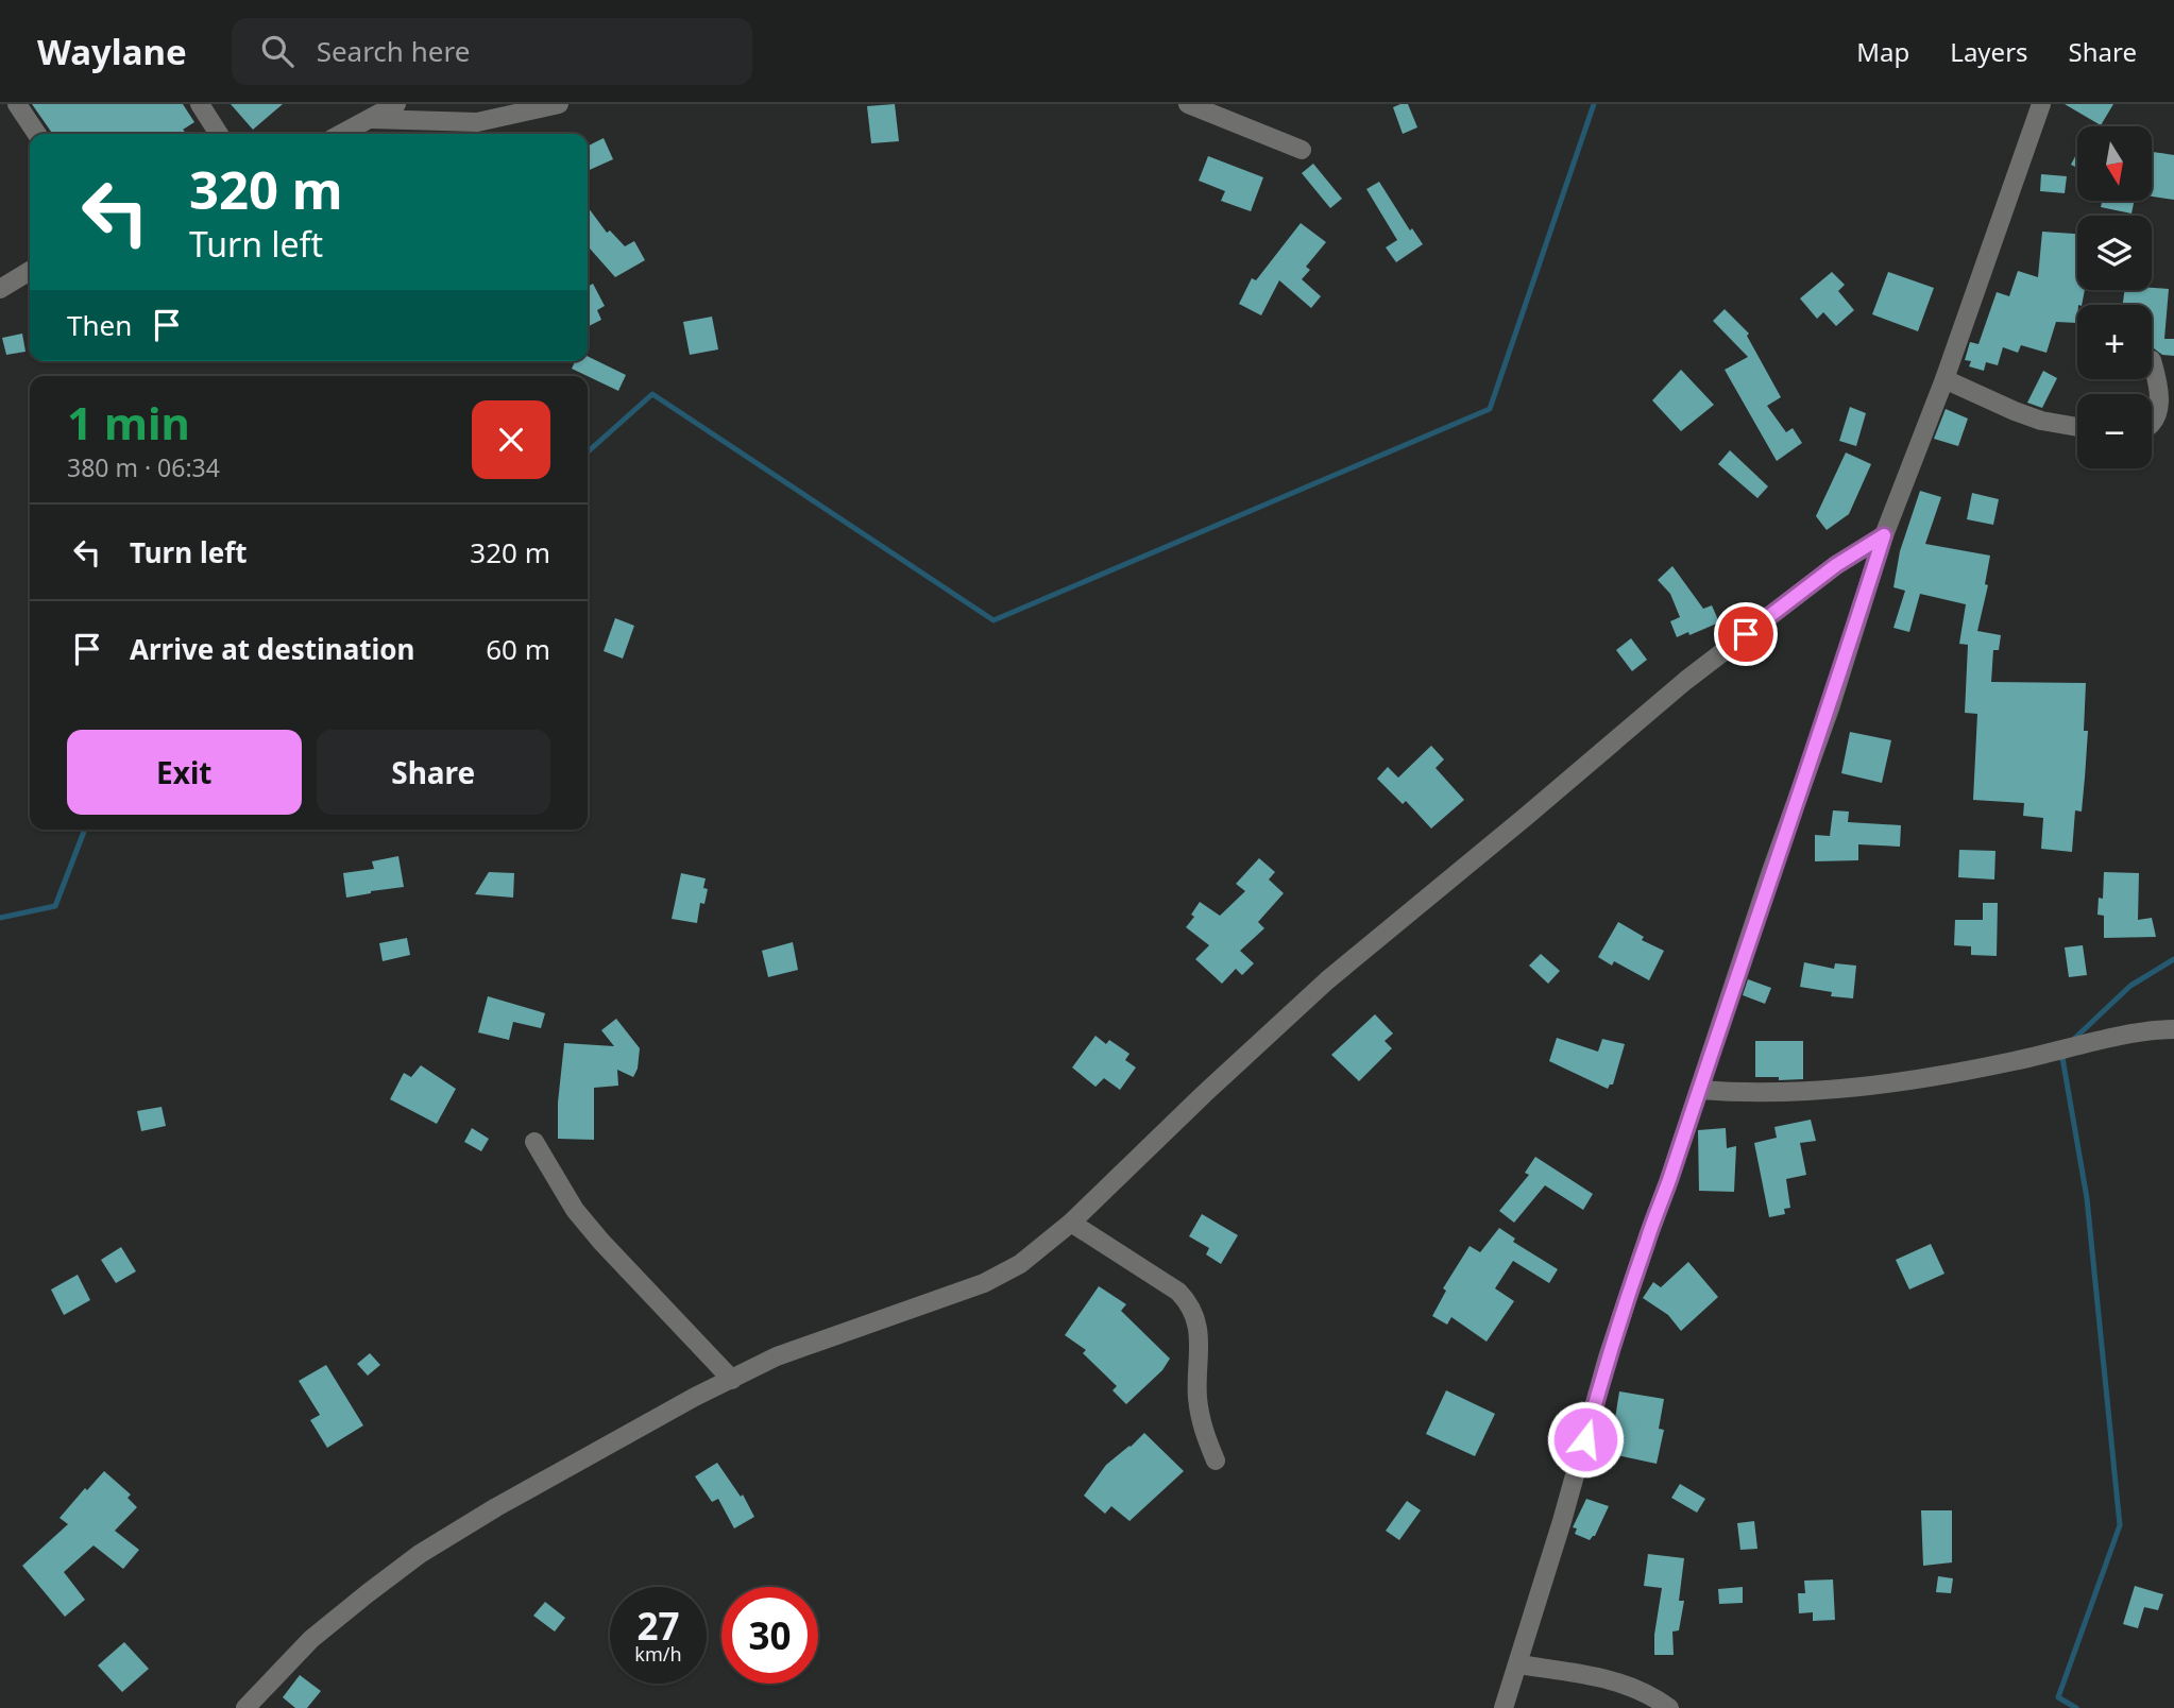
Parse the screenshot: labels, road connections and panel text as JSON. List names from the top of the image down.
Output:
{
  "north": "bottom",
  "page": {
    "header": "Waylane",
    "search": "Search here",
    "nav": ["Map", "Layers", "Share"],
    "map_buttons": ["+", "−"],
    "turn": ["320 m", "Turn left"],
    "then": "Then",
    "heading": ["1 min", "380 m · 06:34"],
    "list": [
      {
        "name": "Turn left",
        "value": "320 m"
      },
      {
        "name": "Arrive at destination",
        "value": "60 m"
      }
    ],
    "buttons": ["Exit", "Share"],
    "speed": "27 km/h",
    "limit": "30"
  }
}
